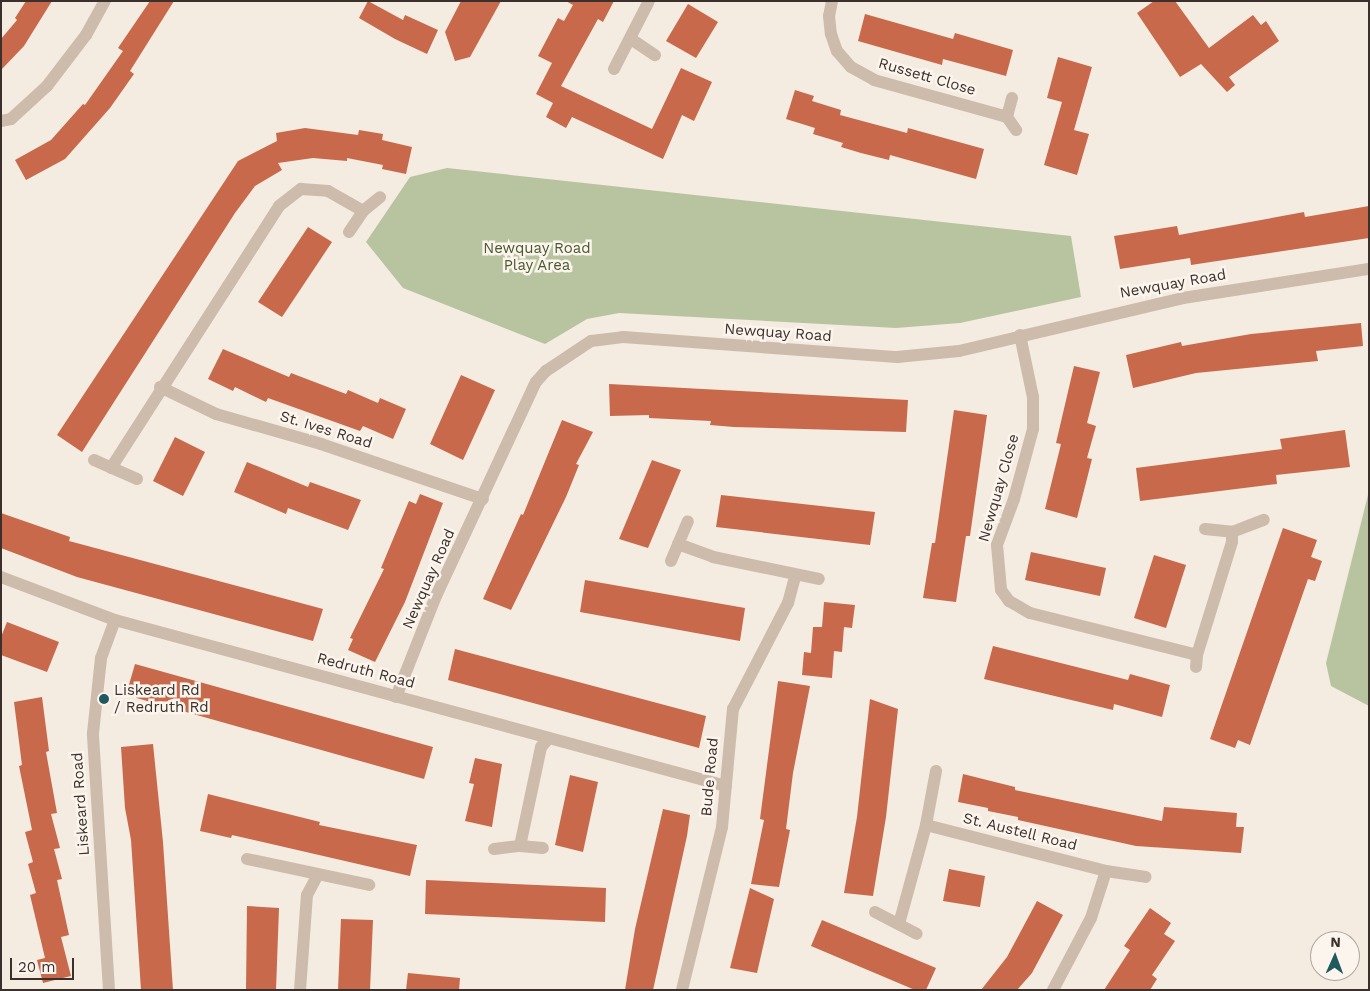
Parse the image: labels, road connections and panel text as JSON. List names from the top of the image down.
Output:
{
  "streets": {
    "street": [
      "Russett Close",
      "Newquay Road",
      "St. Ives Road",
      "Newquay Close",
      "Redruth Road",
      "Bude Road",
      "Liskeard Road",
      "St. Austell Road"
    ]
  },
  "crossings": [
    ["Newquay Road", "St. Ives Road"],
    ["Newquay Road", "Newquay Close"],
    ["Newquay Road", "Redruth Road"],
    ["Redruth Road", "Bude Road"],
    ["Redruth Road", "Liskeard Road"]
  ],
  "parks": ["Newquay Road Play Area"],
  "places": ["Liskeard Rd / Redruth Rd"],
  "scale_bar": "20 m",
  "north": "top"
}
